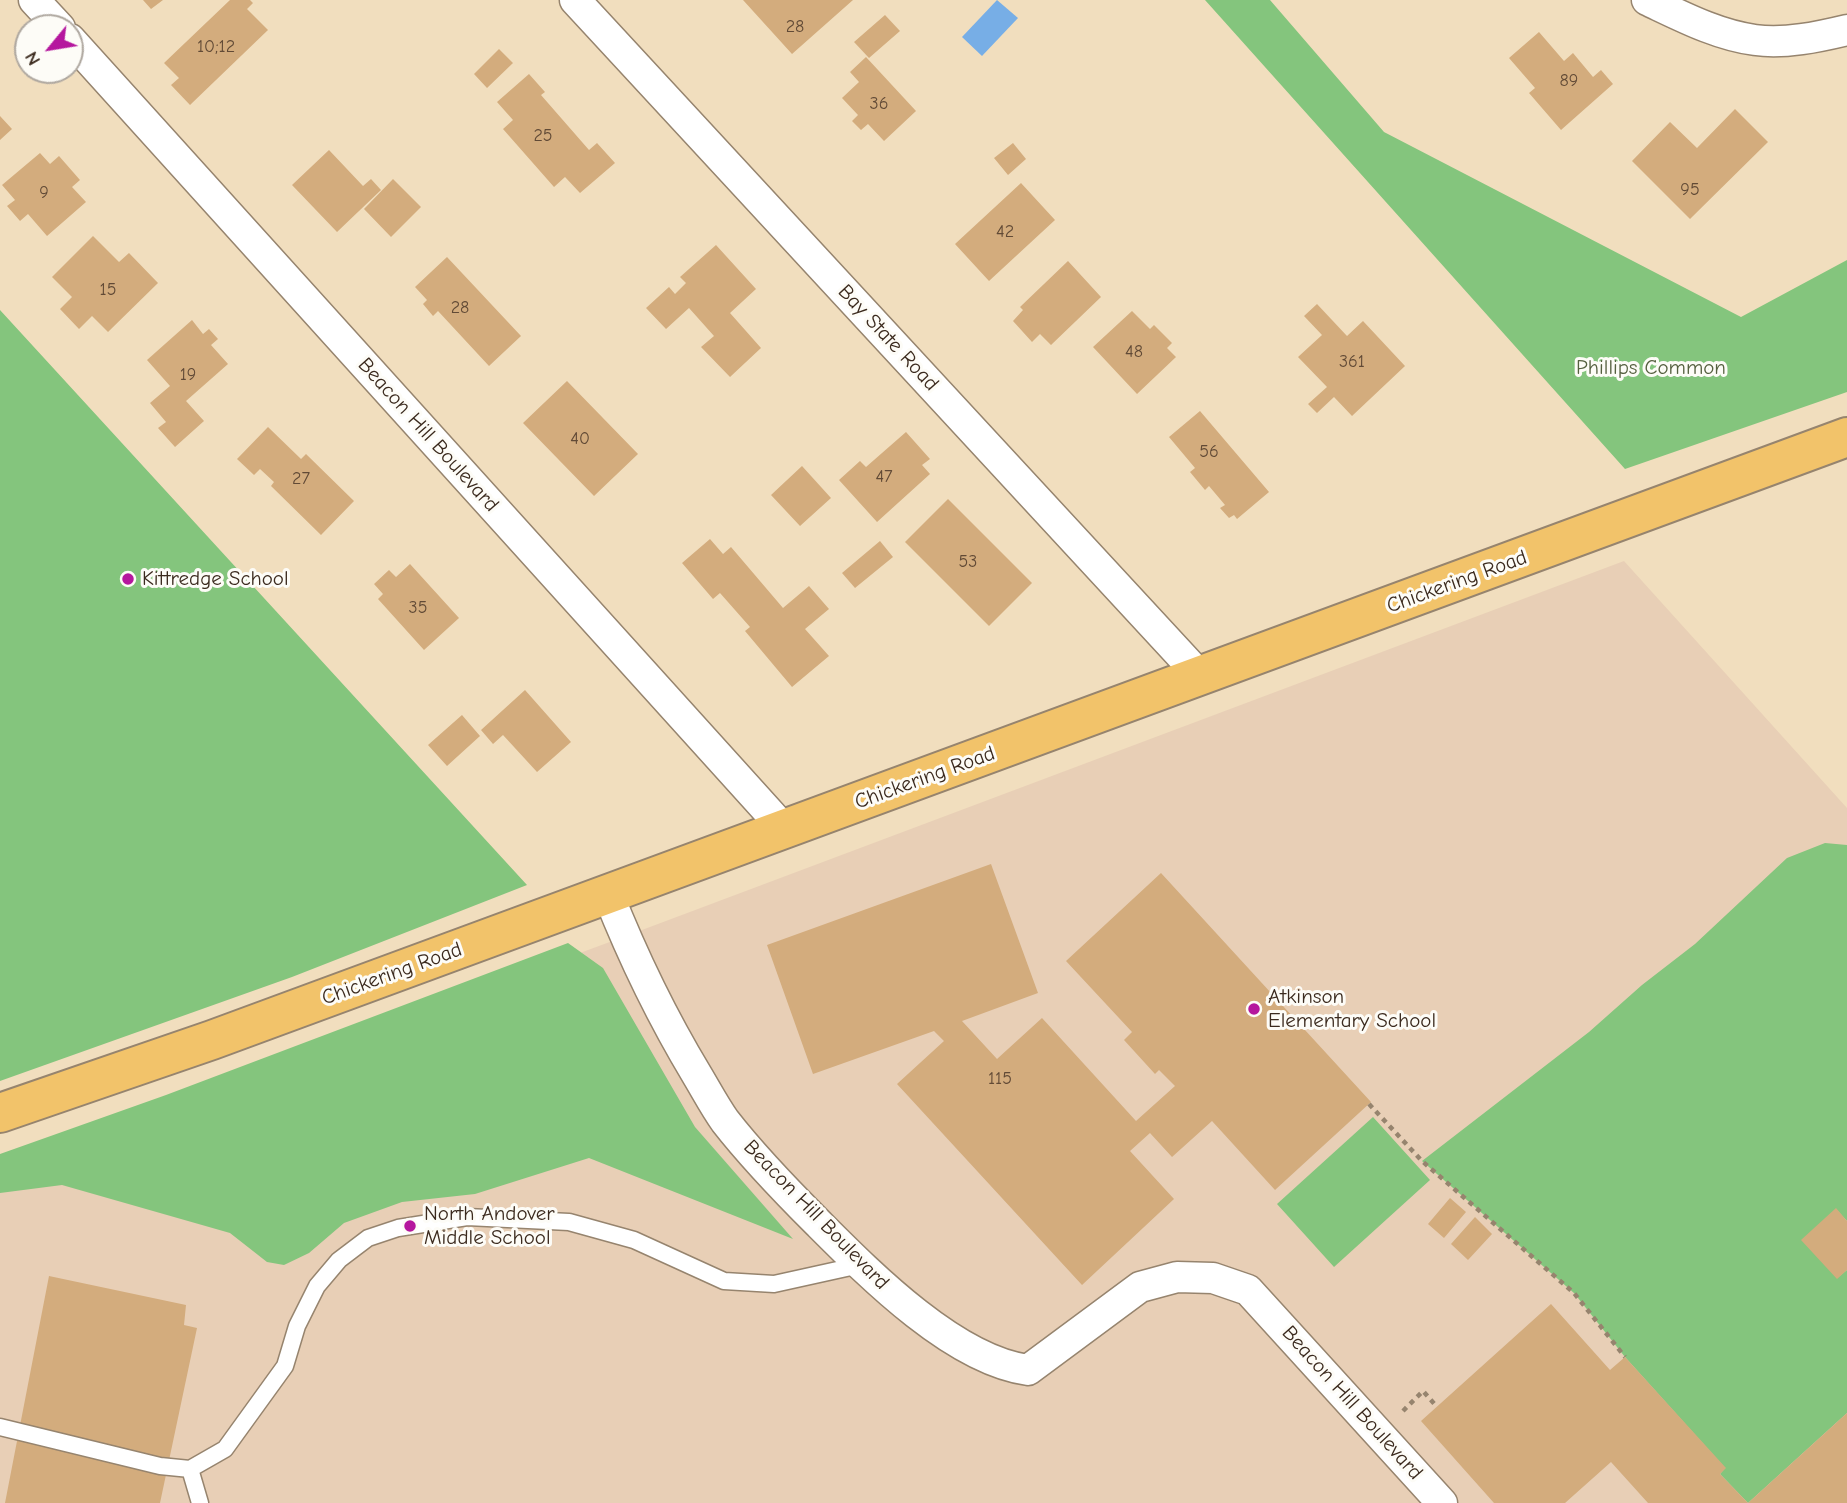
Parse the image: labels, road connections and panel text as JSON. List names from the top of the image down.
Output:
{
  "streets": {
    "main road": ["Chickering Road"],
    "street": ["Bay State Road", "Beacon Hill Boulevard"]
  },
  "crossings": [
    ["Bay State Road", "Chickering Road"],
    ["Beacon Hill Boulevard", "Chickering Road"]
  ],
  "parks": ["Phillips Common"],
  "places": ["Kittredge School", "Atkinson Elementary School", "North Andover Middle School"],
  "house_numbers": [
    "28",
    "10;12",
    "89",
    "36",
    "25",
    "95",
    "9",
    "42",
    "15",
    "28",
    "48",
    "361",
    "19",
    "40",
    "56",
    "47",
    "27",
    "53",
    "35",
    "115"
  ],
  "north": "bottom left"
}
